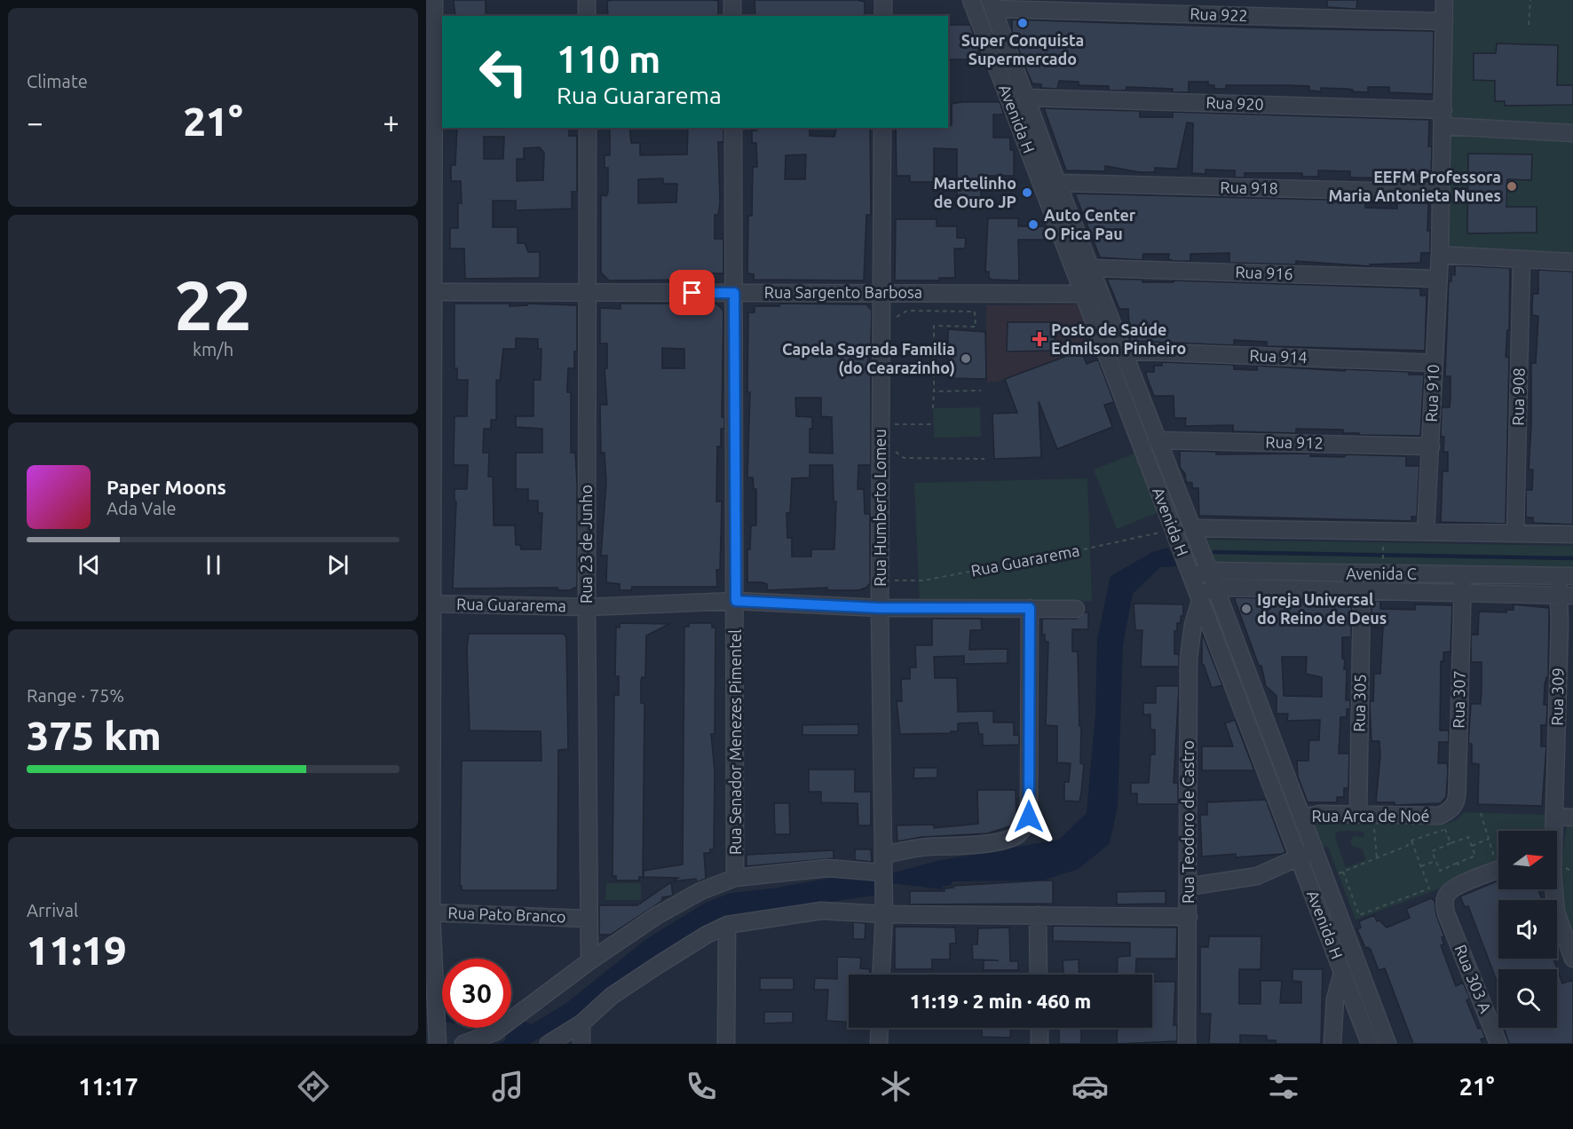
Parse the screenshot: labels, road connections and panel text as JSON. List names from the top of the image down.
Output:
{
  "streets": {
    "street": [
      "Rua 922",
      "Rua 920",
      "Avenida H",
      "Rua 918",
      "Rua 916",
      "Rua Sargento Barbosa",
      "Rua 914",
      "Rua 910",
      "Rua 908",
      "Rua 912",
      "Rua Humberto Lomeu",
      "Rua 23 de Junho",
      "Rua Guararema",
      "Avenida C",
      "Rua 309",
      "Rua 307",
      "Rua 305",
      "Rua Senador Menezes Pimentel",
      "Rua Arca de Noé",
      "Rua Teodoro de Castro",
      "Rua Pato Branco",
      "Rua 303 A"
    ]
  },
  "crossings": [
    ["Rua 922", "Avenida H"],
    ["Rua 922", "Rua 910"],
    ["Rua 920", "Avenida H"],
    ["Rua 920", "Rua 910"],
    ["Avenida H", "Rua 918"],
    ["Avenida H", "Rua 916"],
    ["Avenida H", "Rua Sargento Barbosa"],
    ["Avenida H", "Rua 914"],
    ["Avenida H", "Rua 912"],
    ["Avenida H", "Rua Guararema"],
    ["Avenida H", "Avenida C"],
    ["Avenida H", "Rua Arca de Noé"],
    ["Avenida H", "Rua Teodoro de Castro"],
    ["Rua 918", "Rua 910"],
    ["Rua 916", "Rua 910"],
    ["Rua Sargento Barbosa", "Rua Humberto Lomeu"],
    ["Rua Sargento Barbosa", "Rua 23 de Junho"],
    ["Rua Sargento Barbosa", "Rua Senador Menezes Pimentel"],
    ["Rua 914", "Rua 910"],
    ["Rua 910", "Rua 912"],
    ["Rua Humberto Lomeu", "Rua Guararema"],
    ["Rua 23 de Junho", "Rua Guararema"],
    ["Rua 23 de Junho", "Rua Pato Branco"],
    ["Rua Guararema", "Rua Senador Menezes Pimentel"],
    ["Avenida C", "Rua 309"],
    ["Avenida C", "Rua 307"],
    ["Avenida C", "Rua 305"],
    ["Avenida C", "Rua Teodoro de Castro"],
    ["Rua 307", "Rua Arca de Noé"],
    ["Rua 305", "Rua Arca de Noé"]
  ],
  "places": {
    "other": [
      "Super Conquista Supermercado",
      "EEFM Professora Maria Antonieta Nunes",
      "Martelinho de Ouro JP",
      "Auto Center O Pica Pau",
      "Capela Sagrada Familia (do Cearazinho)",
      "Igreja Universal do Reino de Deus"
    ],
    "health": ["Posto de Saúde Edmilson Pinheiro"]
  },
  "north": "right",
  "page": {
    "tile": [
      "Climate",
      ["22", "km/h"],
      ["Range · 75%", "375 km"],
      ["Arrival", "11:19"]
    ],
    "turn": ["110 m", "Rua Guararema"],
    "heat": ["−", "21°", "+"],
    "song": ["Paper Moons", "Ada Vale"],
    "limit": "30",
    "trip": "11:19 · 2 min · 460 m",
    "tabs": ["11:17", "21°"]
  }
}
